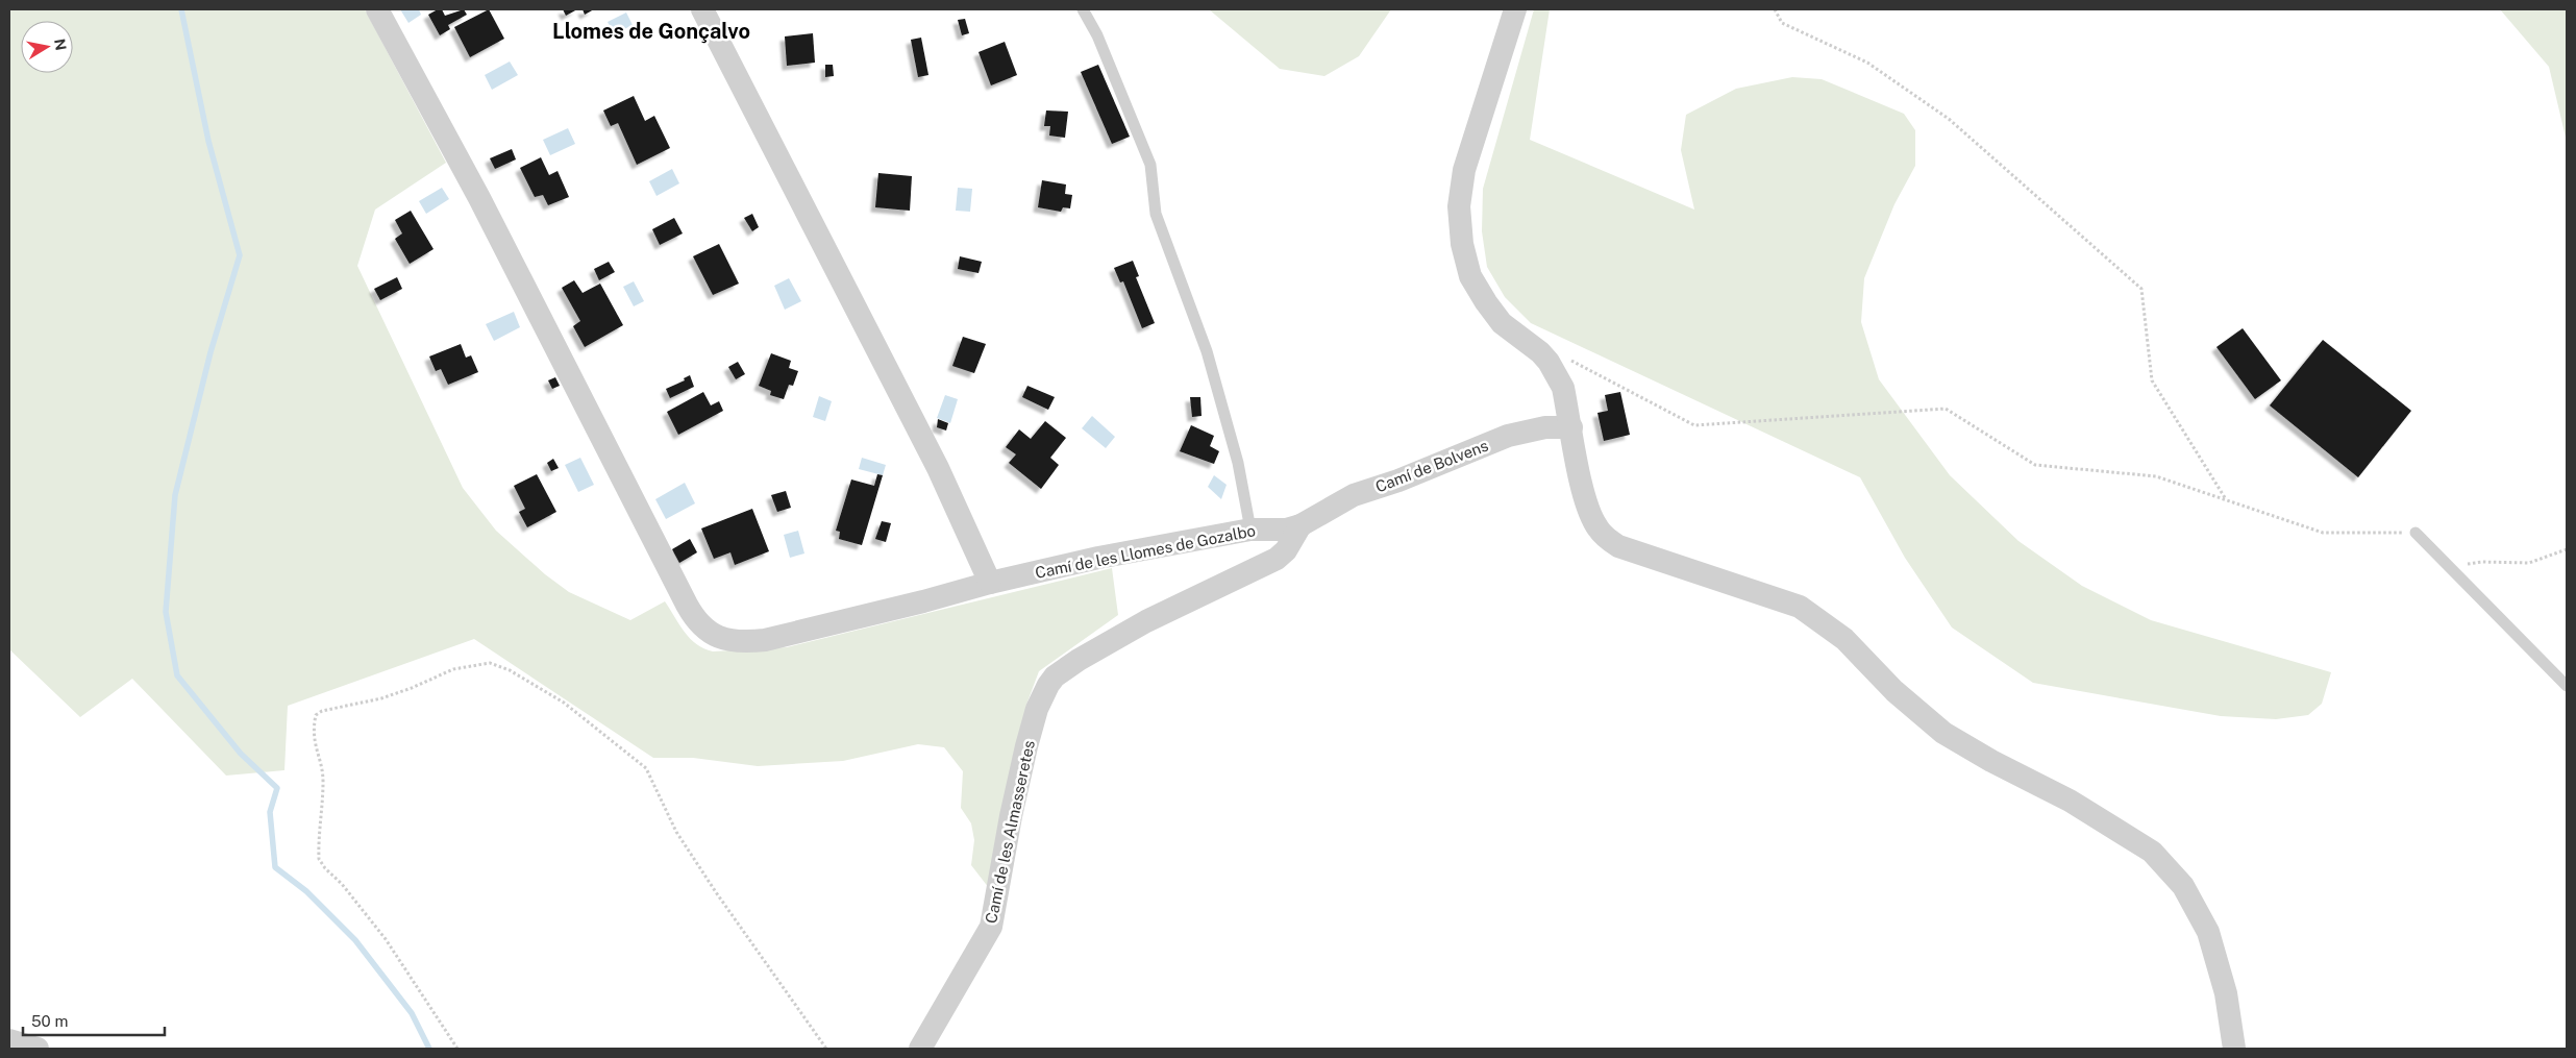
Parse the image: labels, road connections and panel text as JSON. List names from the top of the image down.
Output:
{
  "streets": {
    "street": ["Camí de Bolvens", "Camí de les Llomes de Gozalbo", "Camí de les Almasseretes"]
  },
  "crossings": [
    ["Camí de Bolvens", "Camí de les Llomes de Gozalbo"],
    ["Camí de Bolvens", "Camí de les Almasseretes"],
    ["Camí de les Llomes de Gozalbo", "Camí de les Almasseretes"]
  ],
  "districts": ["Llomes de Gonçalvo"],
  "scale_bar": "50 m",
  "north": "right"
}
